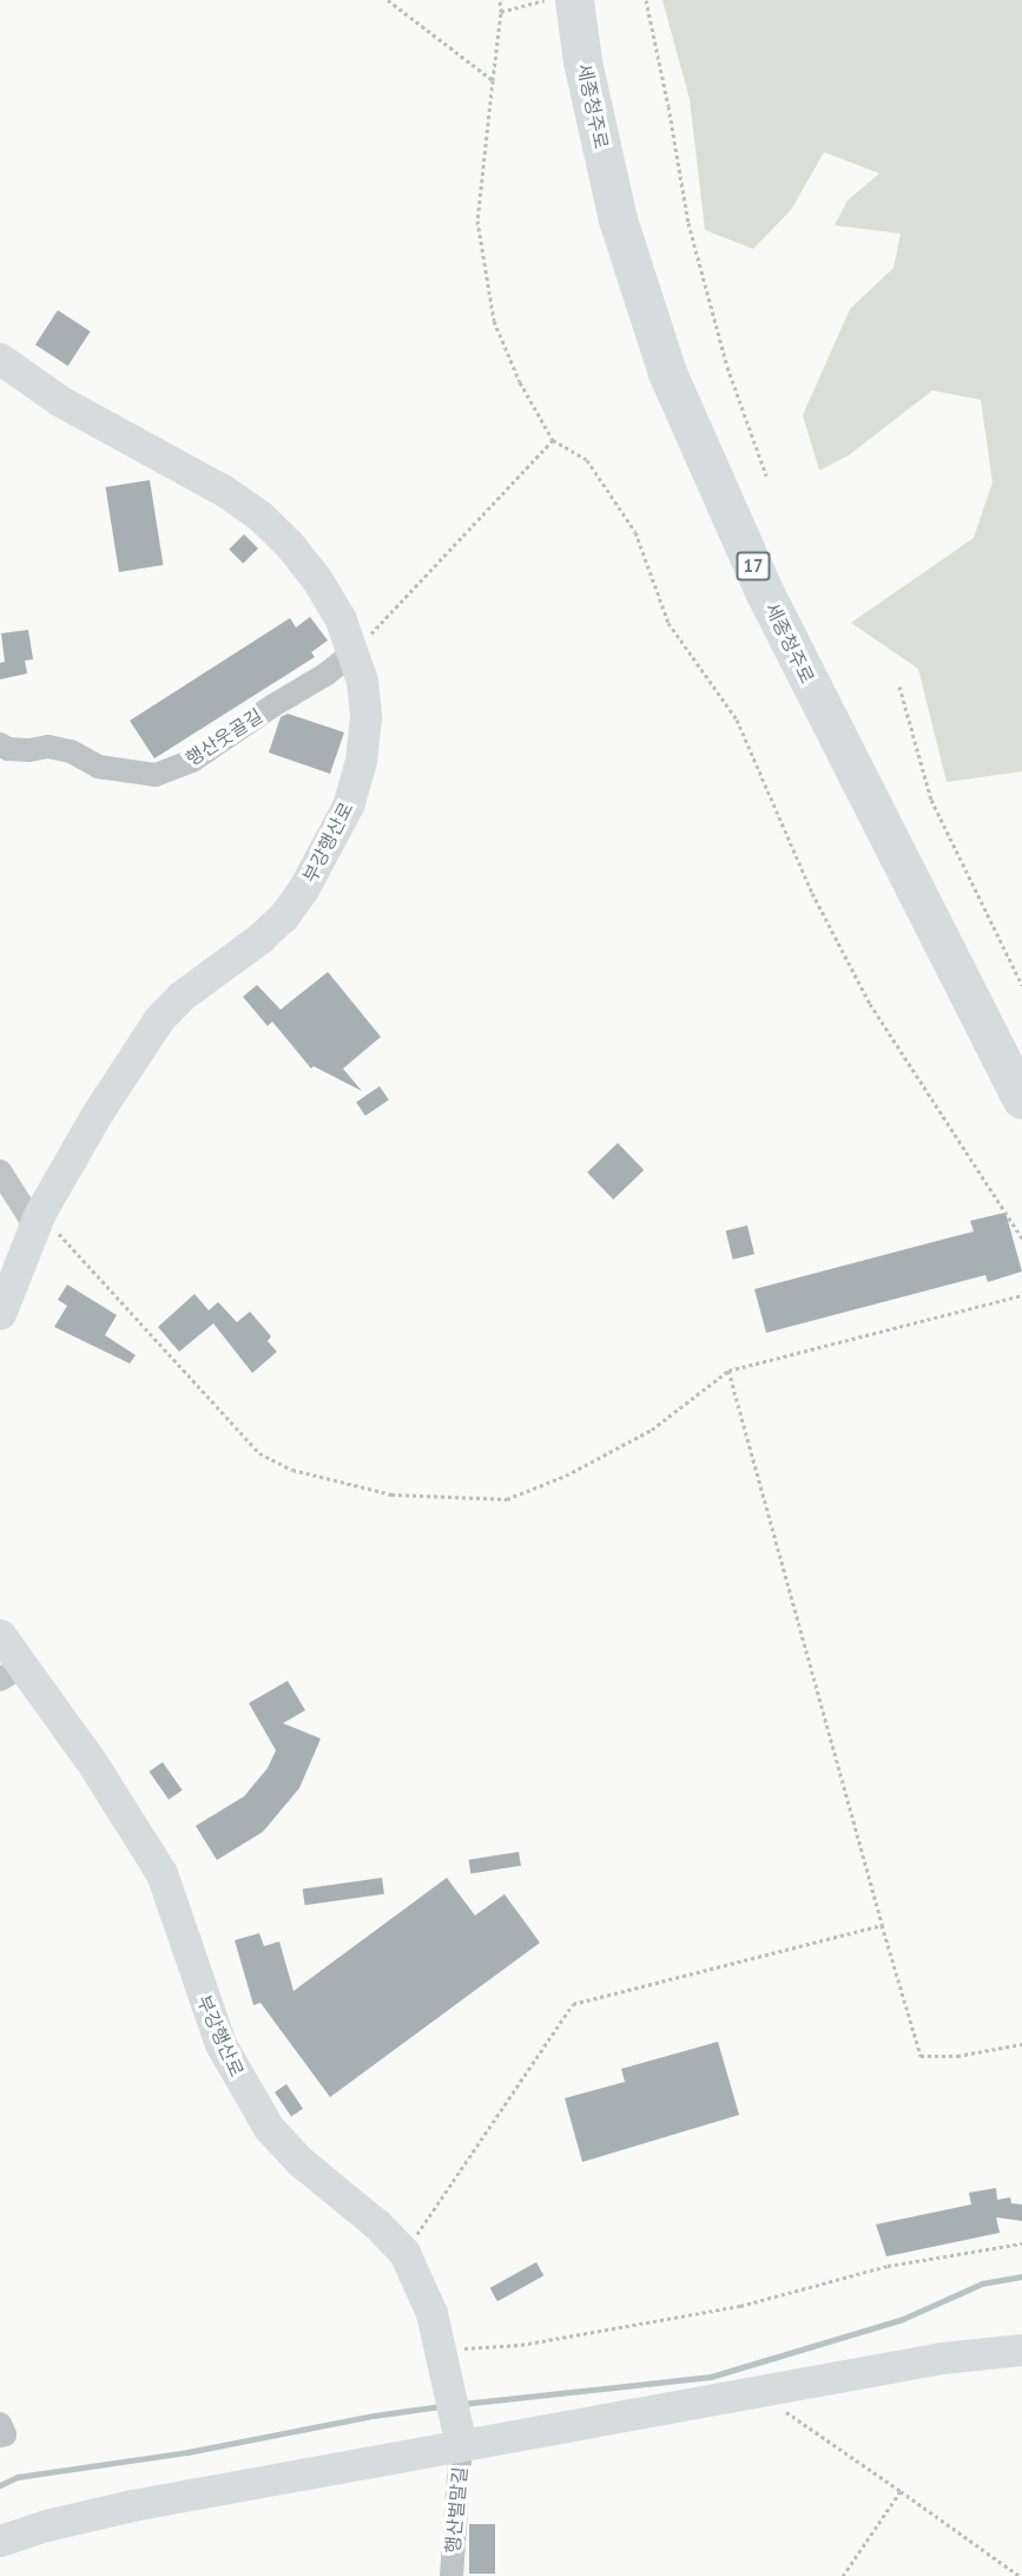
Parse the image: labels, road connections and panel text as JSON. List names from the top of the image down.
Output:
{
  "streets": {
    "highway": ["세종청주로", "17"],
    "street": ["행산웃골길", "부강행산로", "행산벌말길"]
  },
  "crossings": [
    ["행산웃골길", "부강행산로"],
    ["부강행산로", "행산벌말길"]
  ]
}
